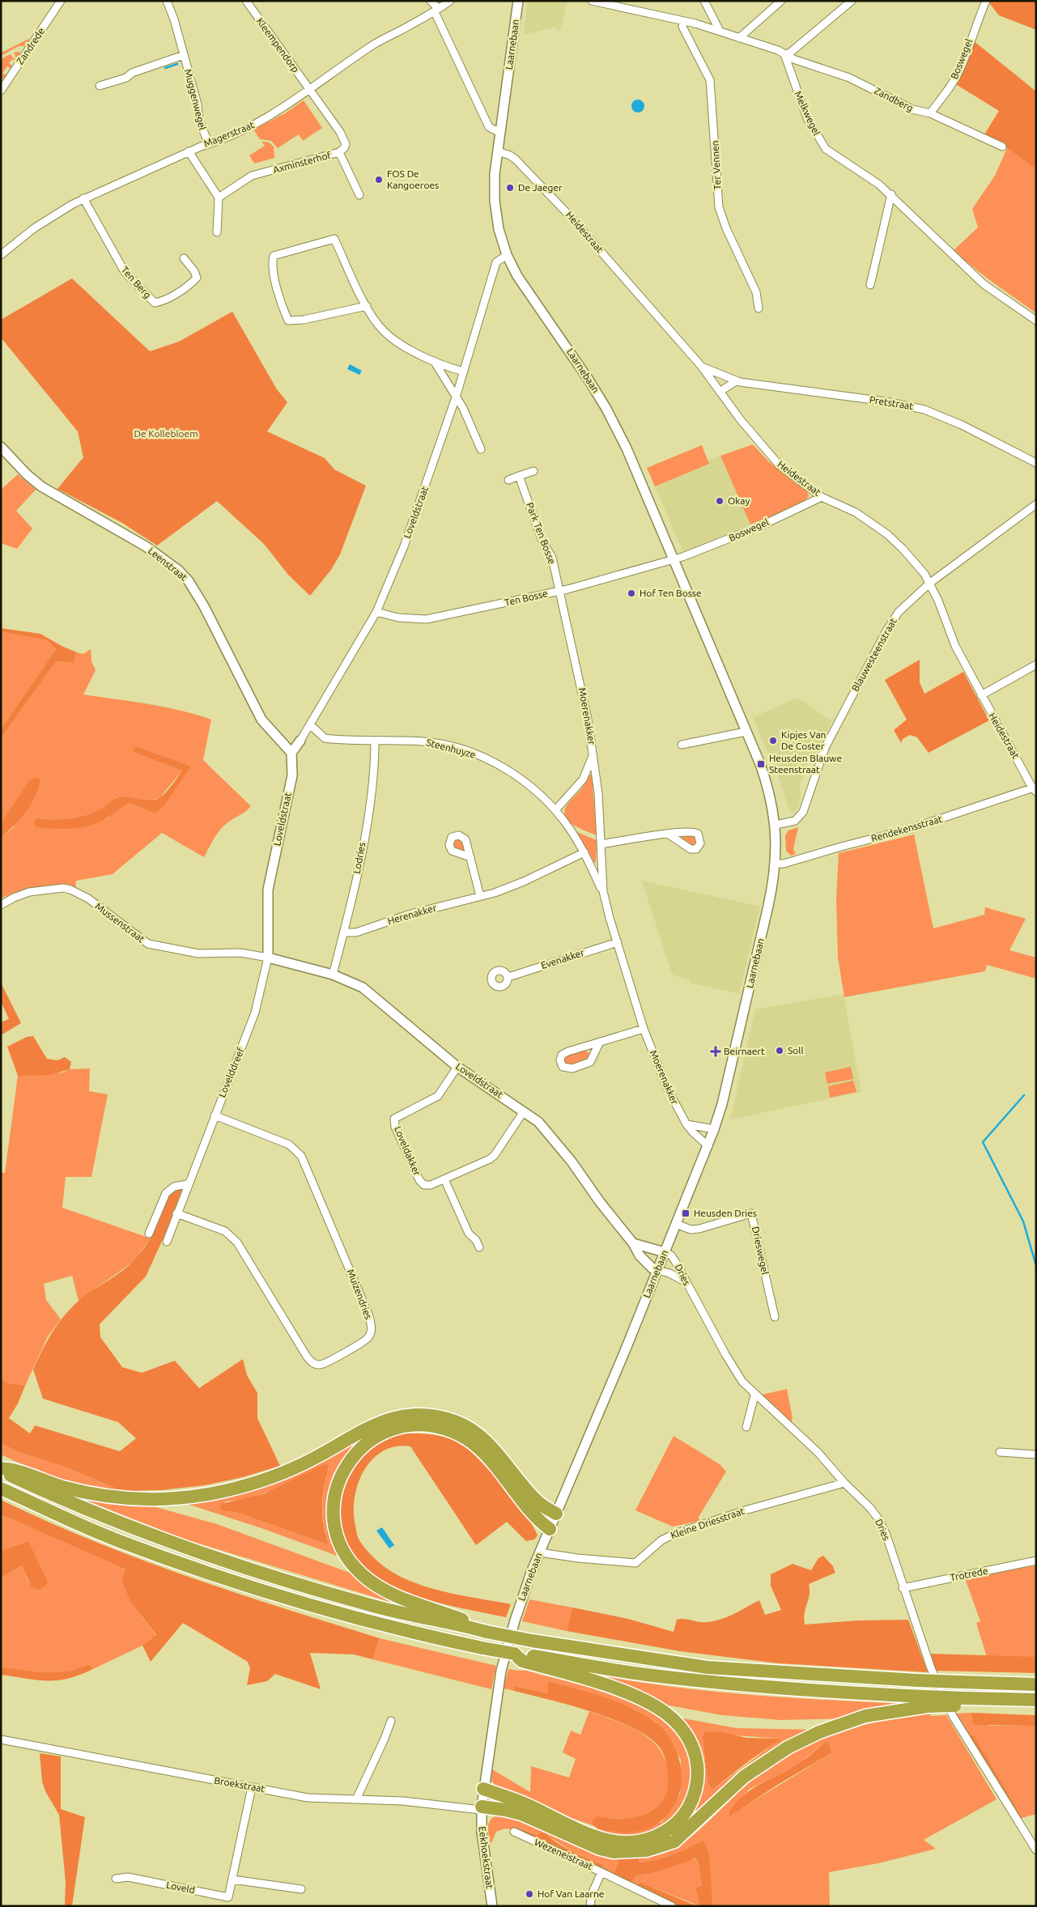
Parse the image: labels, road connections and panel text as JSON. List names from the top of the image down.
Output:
{
  "streets": {
    "street": [
      "Laarnebaan",
      "Kleempendorp",
      "Zandrede",
      "Boswegel",
      "Muggenwegel",
      "Zandberg",
      "Melkwegel",
      "Magerstraat",
      "Axminsterhof",
      "Ter Vennen",
      "Heidestraat",
      "Ten Berg",
      "Pretstraat",
      "Loveldstraat",
      "Park Ten Bosse",
      "Leenstraat",
      "Ten Bosse",
      "Blauwesteenstraat",
      "Moerenakker",
      "Steenhuyze",
      "Rendekensstraat",
      "Lodries",
      "Herenakker",
      "Mussenstraat",
      "Evenakker",
      "Lovelddreef",
      "Loveldakker",
      "Drieswegel",
      "Dries",
      "Muizendries",
      "Kleine Driesstraat",
      "Trotrede",
      "Broekstraat",
      "Wezeneistraat",
      "Eekhoekstraat",
      "Loveld"
    ]
  },
  "crossings": [
    ["Laarnebaan", "Boswegel"],
    ["Laarnebaan", "Heidestraat"],
    ["Laarnebaan", "Loveldstraat"],
    ["Laarnebaan", "Ten Bosse"],
    ["Laarnebaan", "Blauwesteenstraat"],
    ["Laarnebaan", "Moerenakker"],
    ["Laarnebaan", "Rendekensstraat"],
    ["Laarnebaan", "Drieswegel"],
    ["Laarnebaan", "Dries"],
    ["Laarnebaan", "Kleine Driesstraat"],
    ["Laarnebaan", "Broekstraat"],
    ["Laarnebaan", "Eekhoekstraat"],
    ["Kleempendorp", "Magerstraat"],
    ["Kleempendorp", "Axminsterhof"],
    ["Boswegel", "Zandberg"],
    ["Boswegel", "Heidestraat"],
    ["Boswegel", "Ten Bosse"],
    ["Muggenwegel", "Magerstraat"],
    ["Zandberg", "Melkwegel"],
    ["Magerstraat", "Axminsterhof"],
    ["Magerstraat", "Ten Berg"],
    ["Heidestraat", "Pretstraat"],
    ["Heidestraat", "Blauwesteenstraat"],
    ["Heidestraat", "Rendekensstraat"],
    ["Loveldstraat", "Leenstraat"],
    ["Loveldstraat", "Ten Bosse"],
    ["Loveldstraat", "Steenhuyze"],
    ["Loveldstraat", "Lodries"],
    ["Loveldstraat", "Mussenstraat"],
    ["Loveldstraat", "Lovelddreef"],
    ["Loveldstraat", "Loveldakker"],
    ["Park Ten Bosse", "Ten Bosse"],
    ["Park Ten Bosse", "Moerenakker"],
    ["Ten Bosse", "Moerenakker"],
    ["Moerenakker", "Steenhuyze"],
    ["Moerenakker", "Evenakker"],
    ["Steenhuyze", "Lodries"],
    ["Steenhuyze", "Herenakker"],
    ["Lodries", "Herenakker"],
    ["Mussenstraat", "Lovelddreef"],
    ["Lovelddreef", "Muizendries"],
    ["Dries", "Kleine Driesstraat"],
    ["Dries", "Trotrede"],
    ["Broekstraat", "Eekhoekstraat"],
    ["Broekstraat", "Loveld"]
  ],
  "parks": ["De Kollebloem"],
  "places": {
    "other": [
      "FOS De Kangoeroes",
      "De Jaeger",
      "Okay",
      "Hof Ten Bosse",
      "Kipjes Van De Coster",
      "Soll",
      "Hof Van Laarne"
    ],
    "transit": ["Heusden Blauwe Steenstraat", "Heusden Dries"],
    "health": ["Beirnaert"]
  }
}
